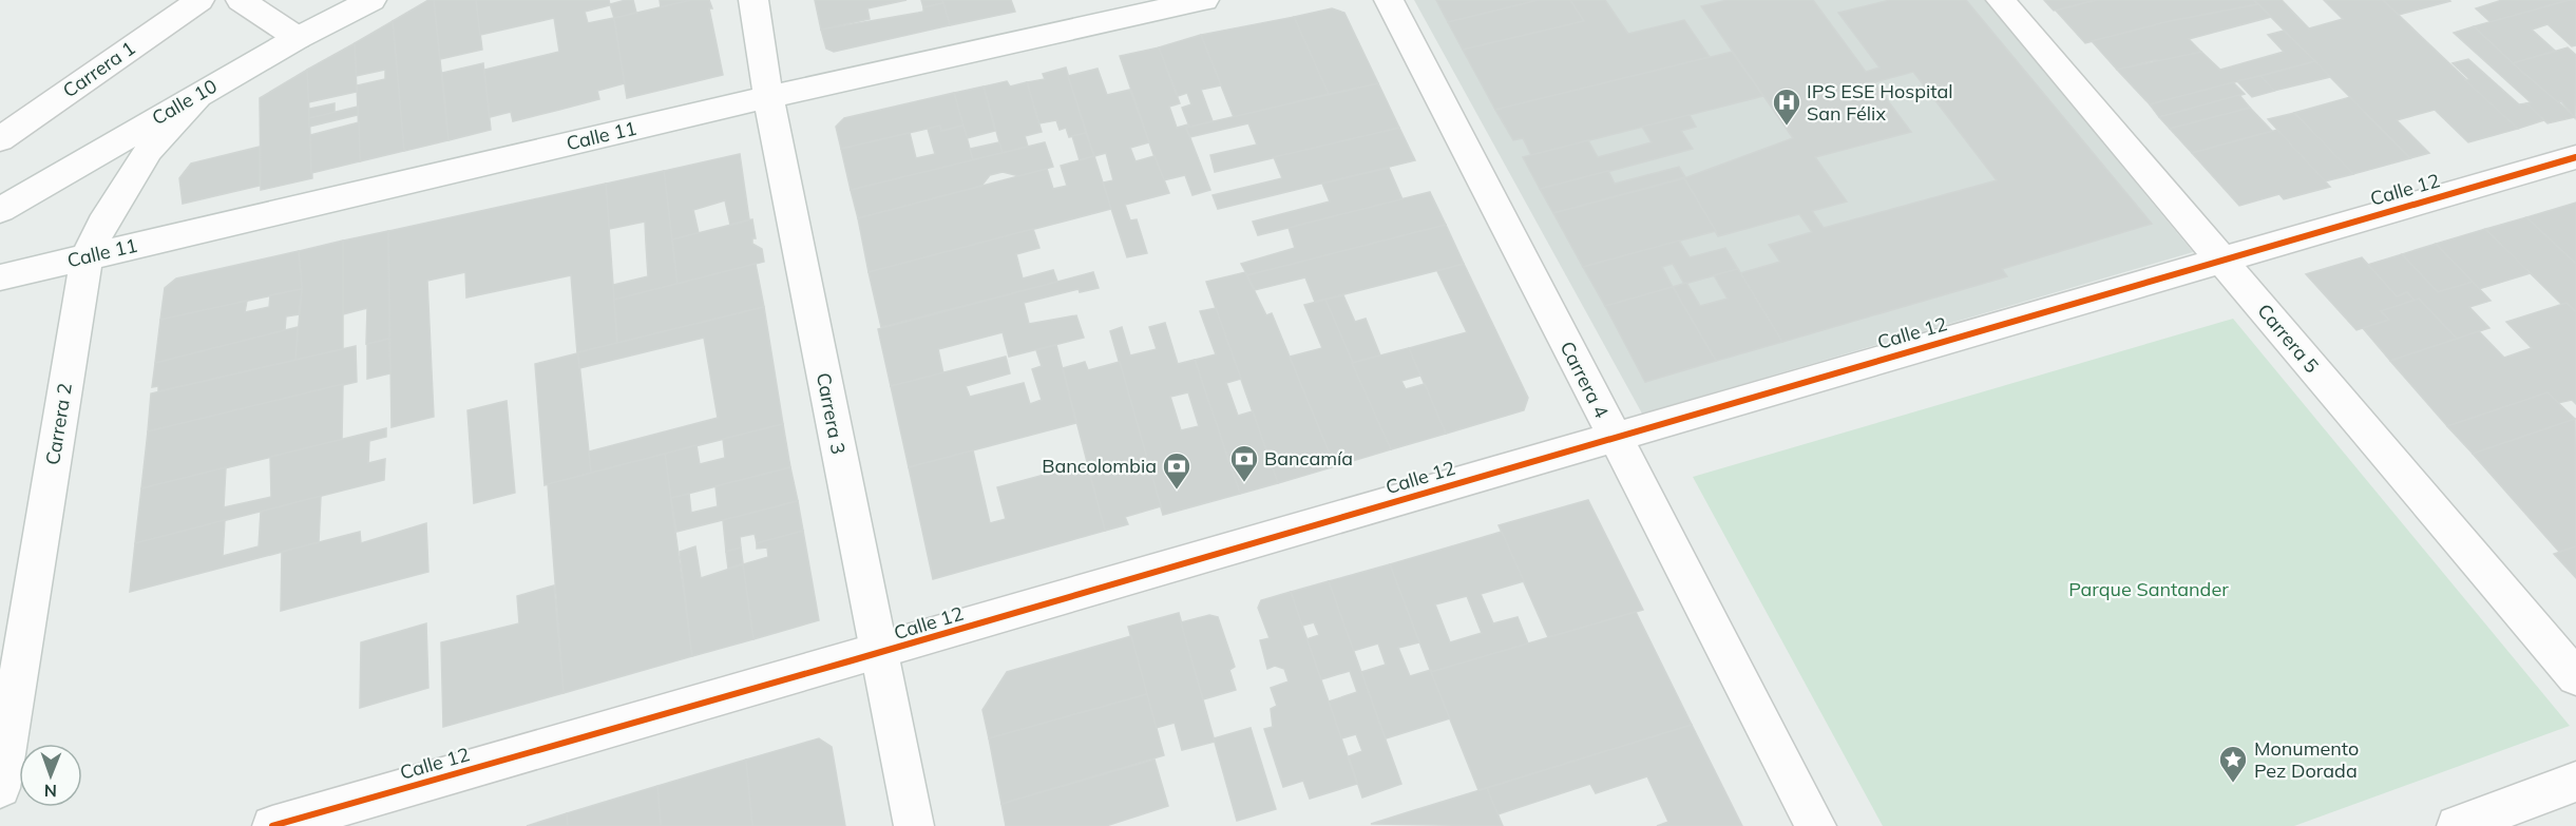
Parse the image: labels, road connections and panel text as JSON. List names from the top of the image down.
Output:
{
  "streets": {
    "street": [
      "Carrera 1",
      "Calle 10",
      "Calle 11",
      "Calle 12",
      "Carrera 5",
      "Carrera 4",
      "Carrera 3",
      "Carrera 2"
    ]
  },
  "crossings": [
    ["Calle 10", "Carrera 2"],
    ["Calle 11", "Carrera 3"],
    ["Calle 11", "Carrera 2"],
    ["Calle 12", "Carrera 5"],
    ["Calle 12", "Carrera 4"],
    ["Calle 12", "Carrera 3"]
  ],
  "parks": ["Parque Santander"],
  "places": {
    "hospital": ["IPS ESE Hospital San Félix"],
    "bank": ["Bancamía", "Bancolombia"],
    "place": ["Monumento Pez Dorada"]
  },
  "north": "bottom"
}
